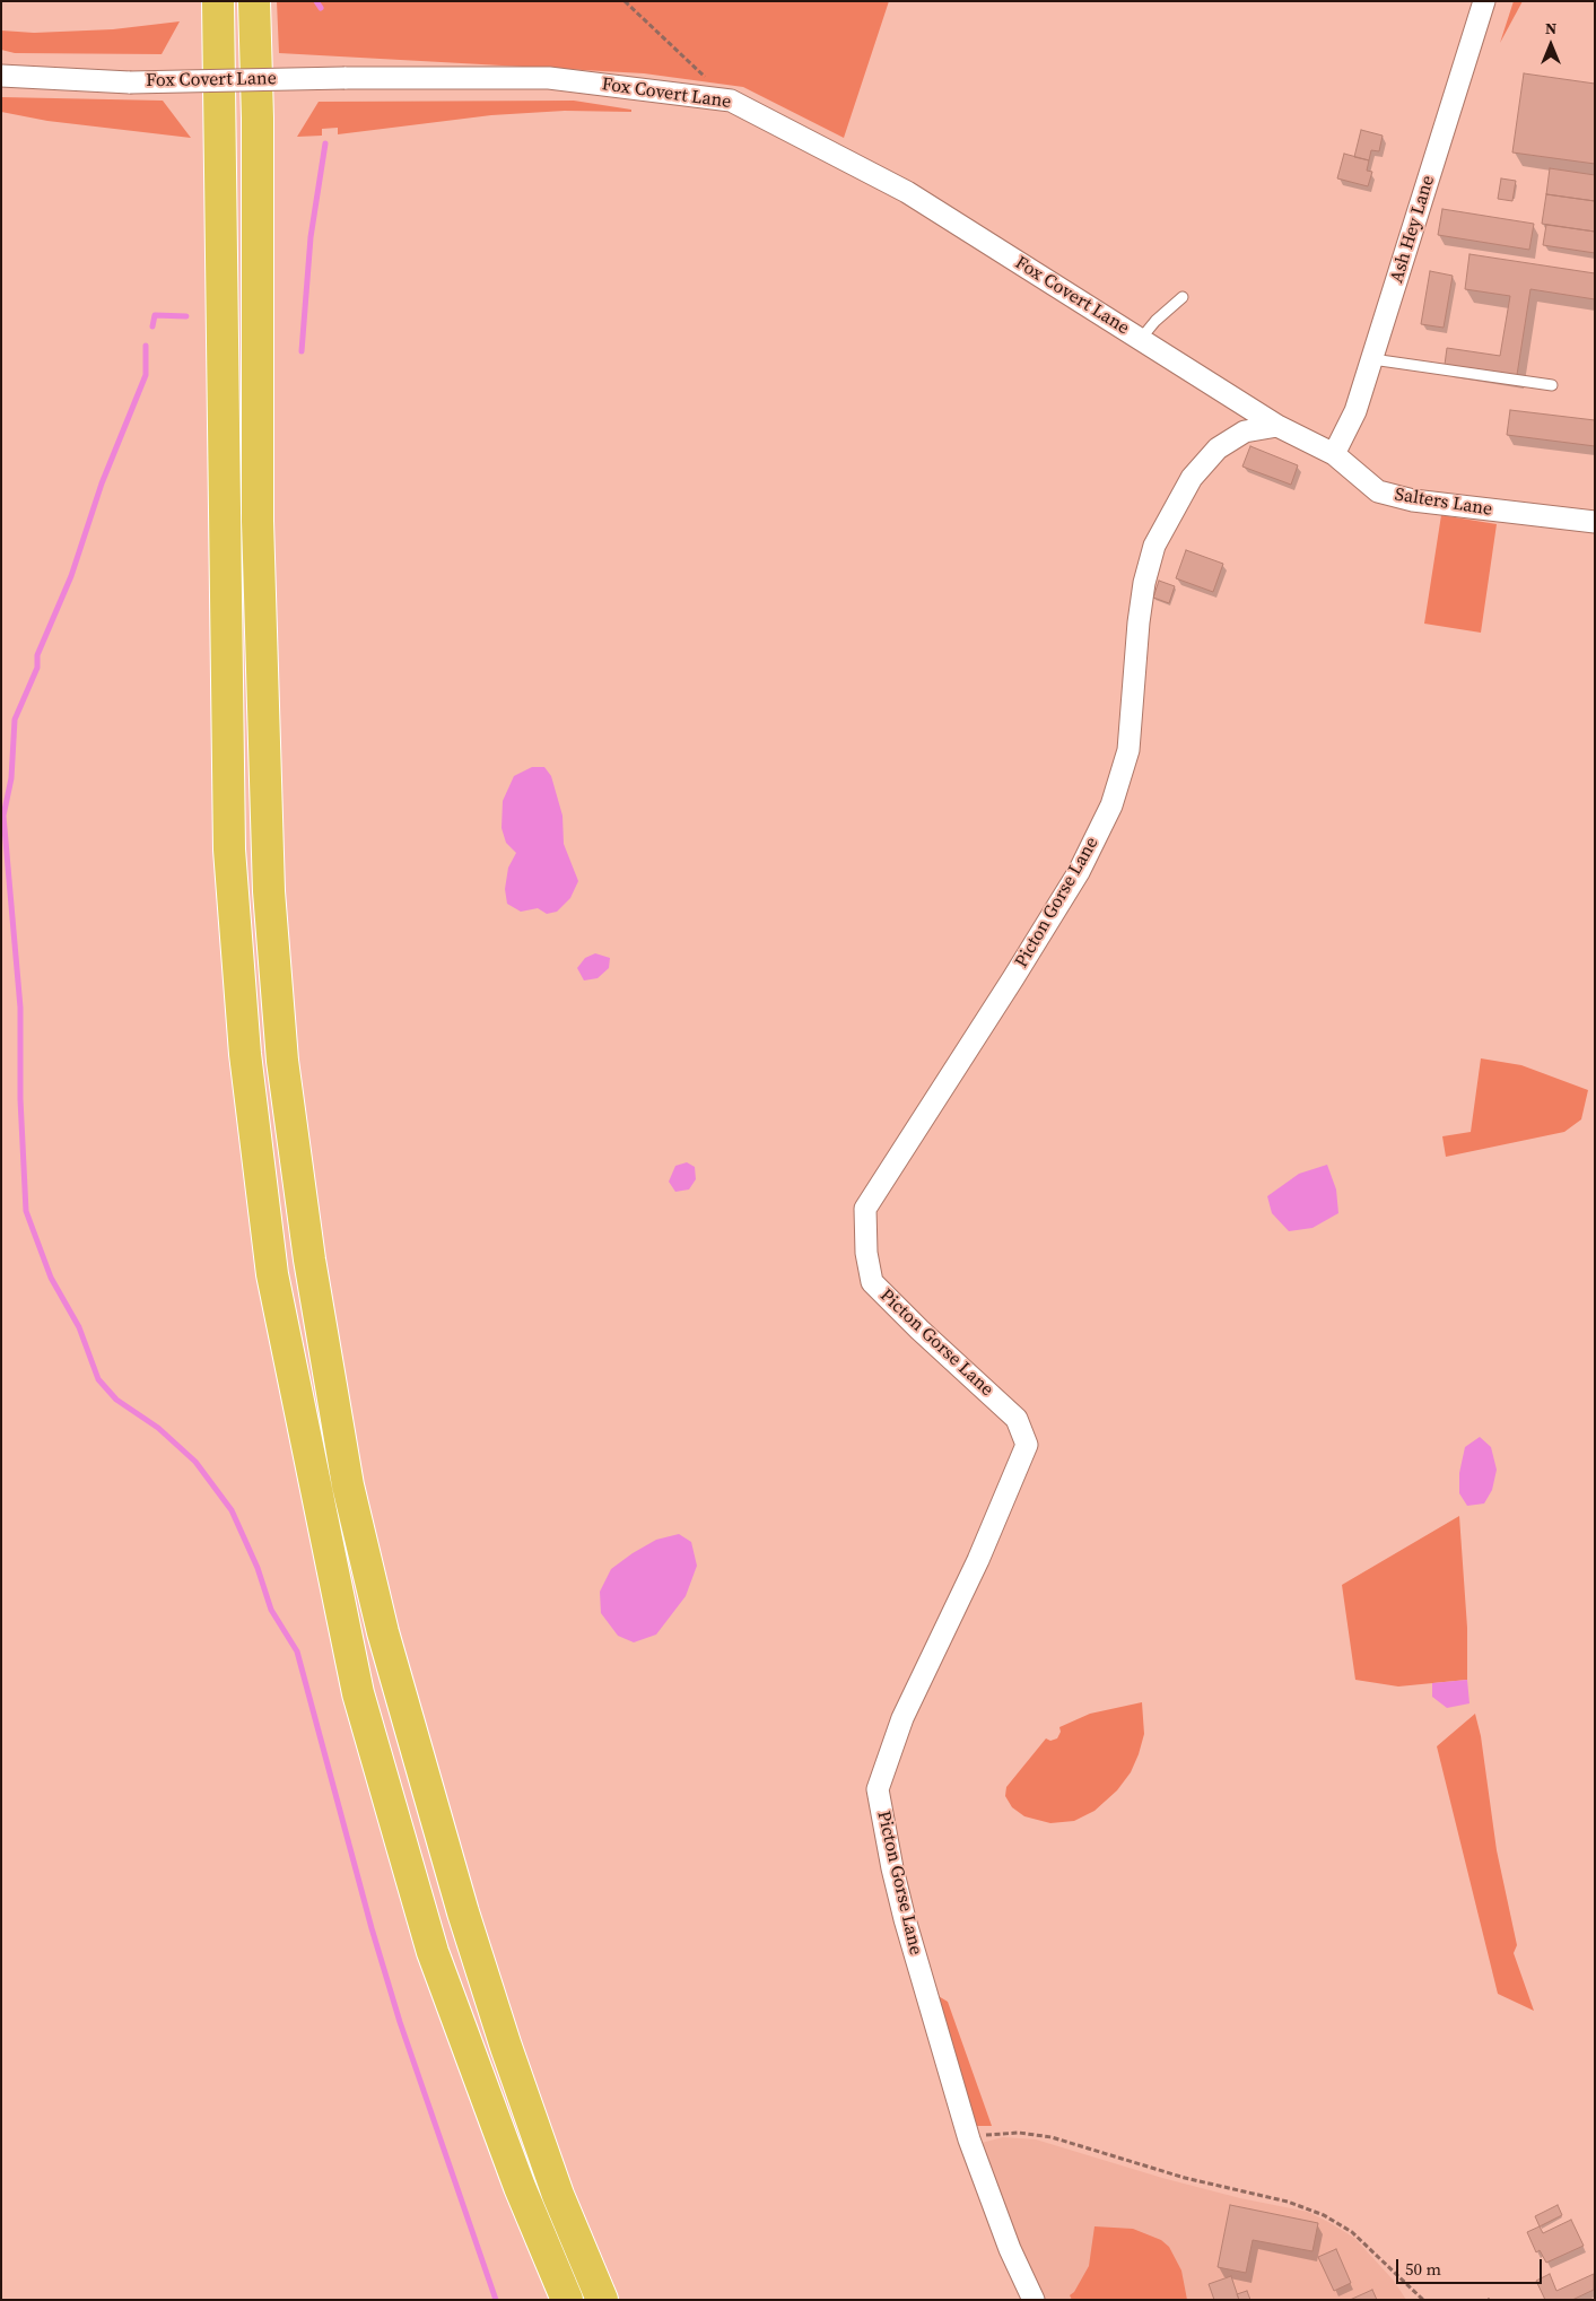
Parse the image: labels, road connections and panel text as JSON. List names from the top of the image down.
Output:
{
  "streets": {
    "street": [
      "Fox Covert Lane",
      "Ash Hey Lane",
      "Salters Lane",
      "Picton Gorse Lane"
    ]
  },
  "crossings": [
    ["Fox Covert Lane", "Salters Lane"],
    ["Fox Covert Lane", "Picton Gorse Lane"],
    ["Ash Hey Lane", "Salters Lane"],
    ["Salters Lane", "Picton Gorse Lane"]
  ],
  "scale_bar": "50 m",
  "north": "top"
}
